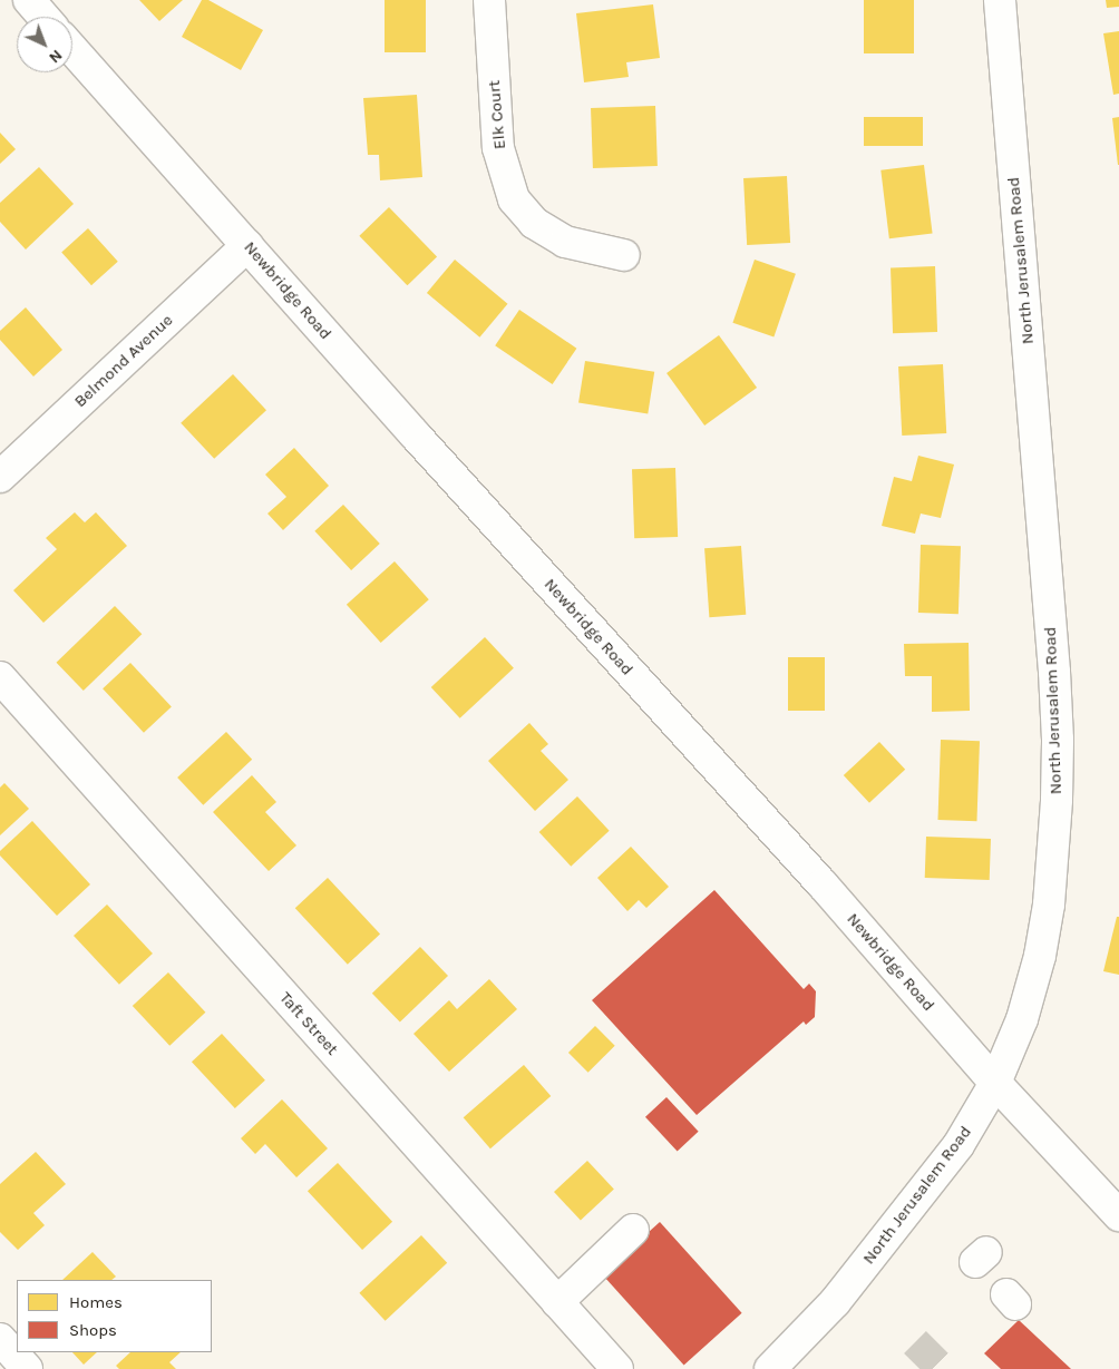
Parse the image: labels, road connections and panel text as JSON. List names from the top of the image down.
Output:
{
  "streets": {
    "main road": [
      "Elk Court",
      "North Jerusalem Road",
      "Newbridge Road",
      "Belmond Avenue",
      "Taft Street"
    ]
  },
  "crossings": [
    ["North Jerusalem Road", "Newbridge Road"],
    ["Newbridge Road", "Belmond Avenue"]
  ],
  "legend": ["Homes", "Shops"],
  "north": "bottom right"
}
